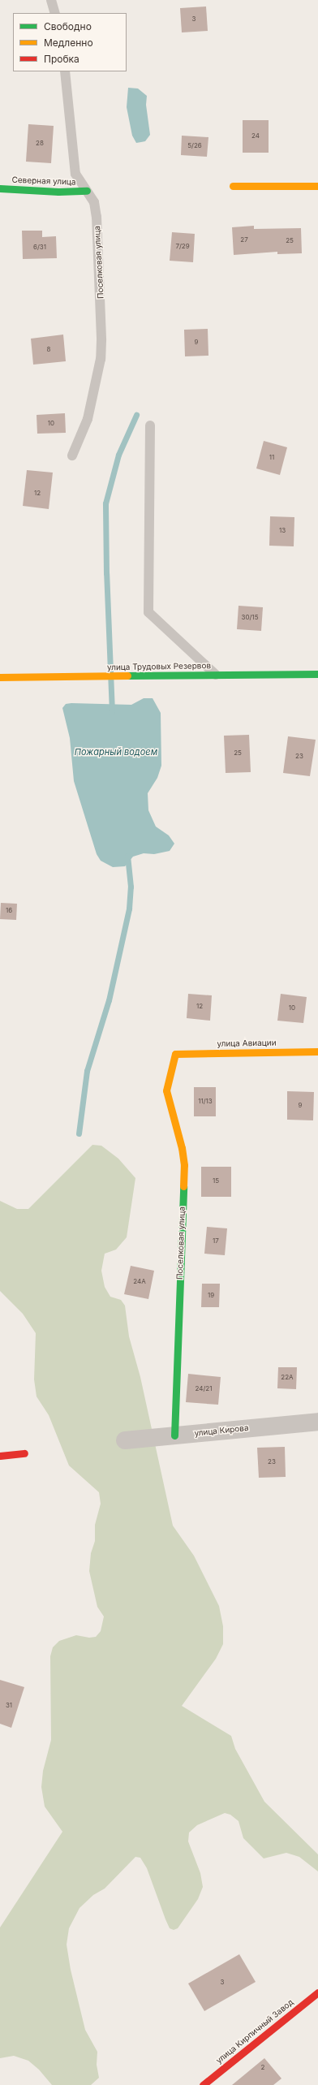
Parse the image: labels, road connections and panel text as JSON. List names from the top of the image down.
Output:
{
  "streets": {
    "street": [
      "Северная улица",
      "Поселковая улица",
      "улица Трудовых Резервов",
      "улица Авиации",
      "улица Кирова",
      "улица Кирпичный Завод"
    ]
  },
  "crossings": [
    ["Северная улица", "Поселковая улица"],
    ["Поселковая улица", "улица Авиации"],
    ["Поселковая улица", "улица Кирова"]
  ],
  "water": ["Пожарный водоем"],
  "house_numbers": [
    "3",
    "24",
    "28",
    "5/26",
    "27",
    "25",
    "7/29",
    "6/31",
    "9",
    "8",
    "10",
    "11",
    "12",
    "13",
    "30/15",
    "25",
    "23",
    "16",
    "12",
    "10",
    "11/13",
    "9",
    "15",
    "17",
    "24А",
    "19",
    "22А",
    "24/21",
    "23",
    "31",
    "3",
    "2"
  ],
  "legend": ["Свободно", "Медленно", "Пробка"]
}
